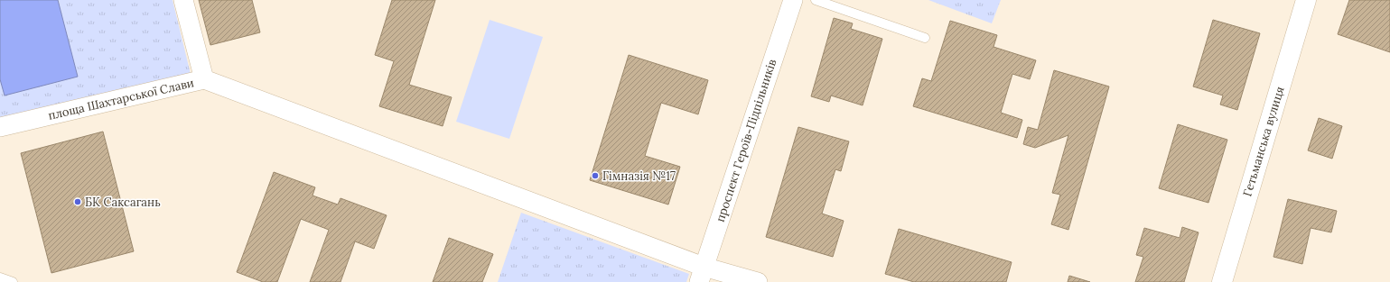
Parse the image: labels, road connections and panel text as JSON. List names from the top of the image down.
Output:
{
  "streets": {
    "street": ["площа Шахтарської Слави", "проспект Героїв-Підпільників", "Гетьманська вулиця"]
  },
  "places": ["Гімназія №17", "БК Саксагань"]
}
